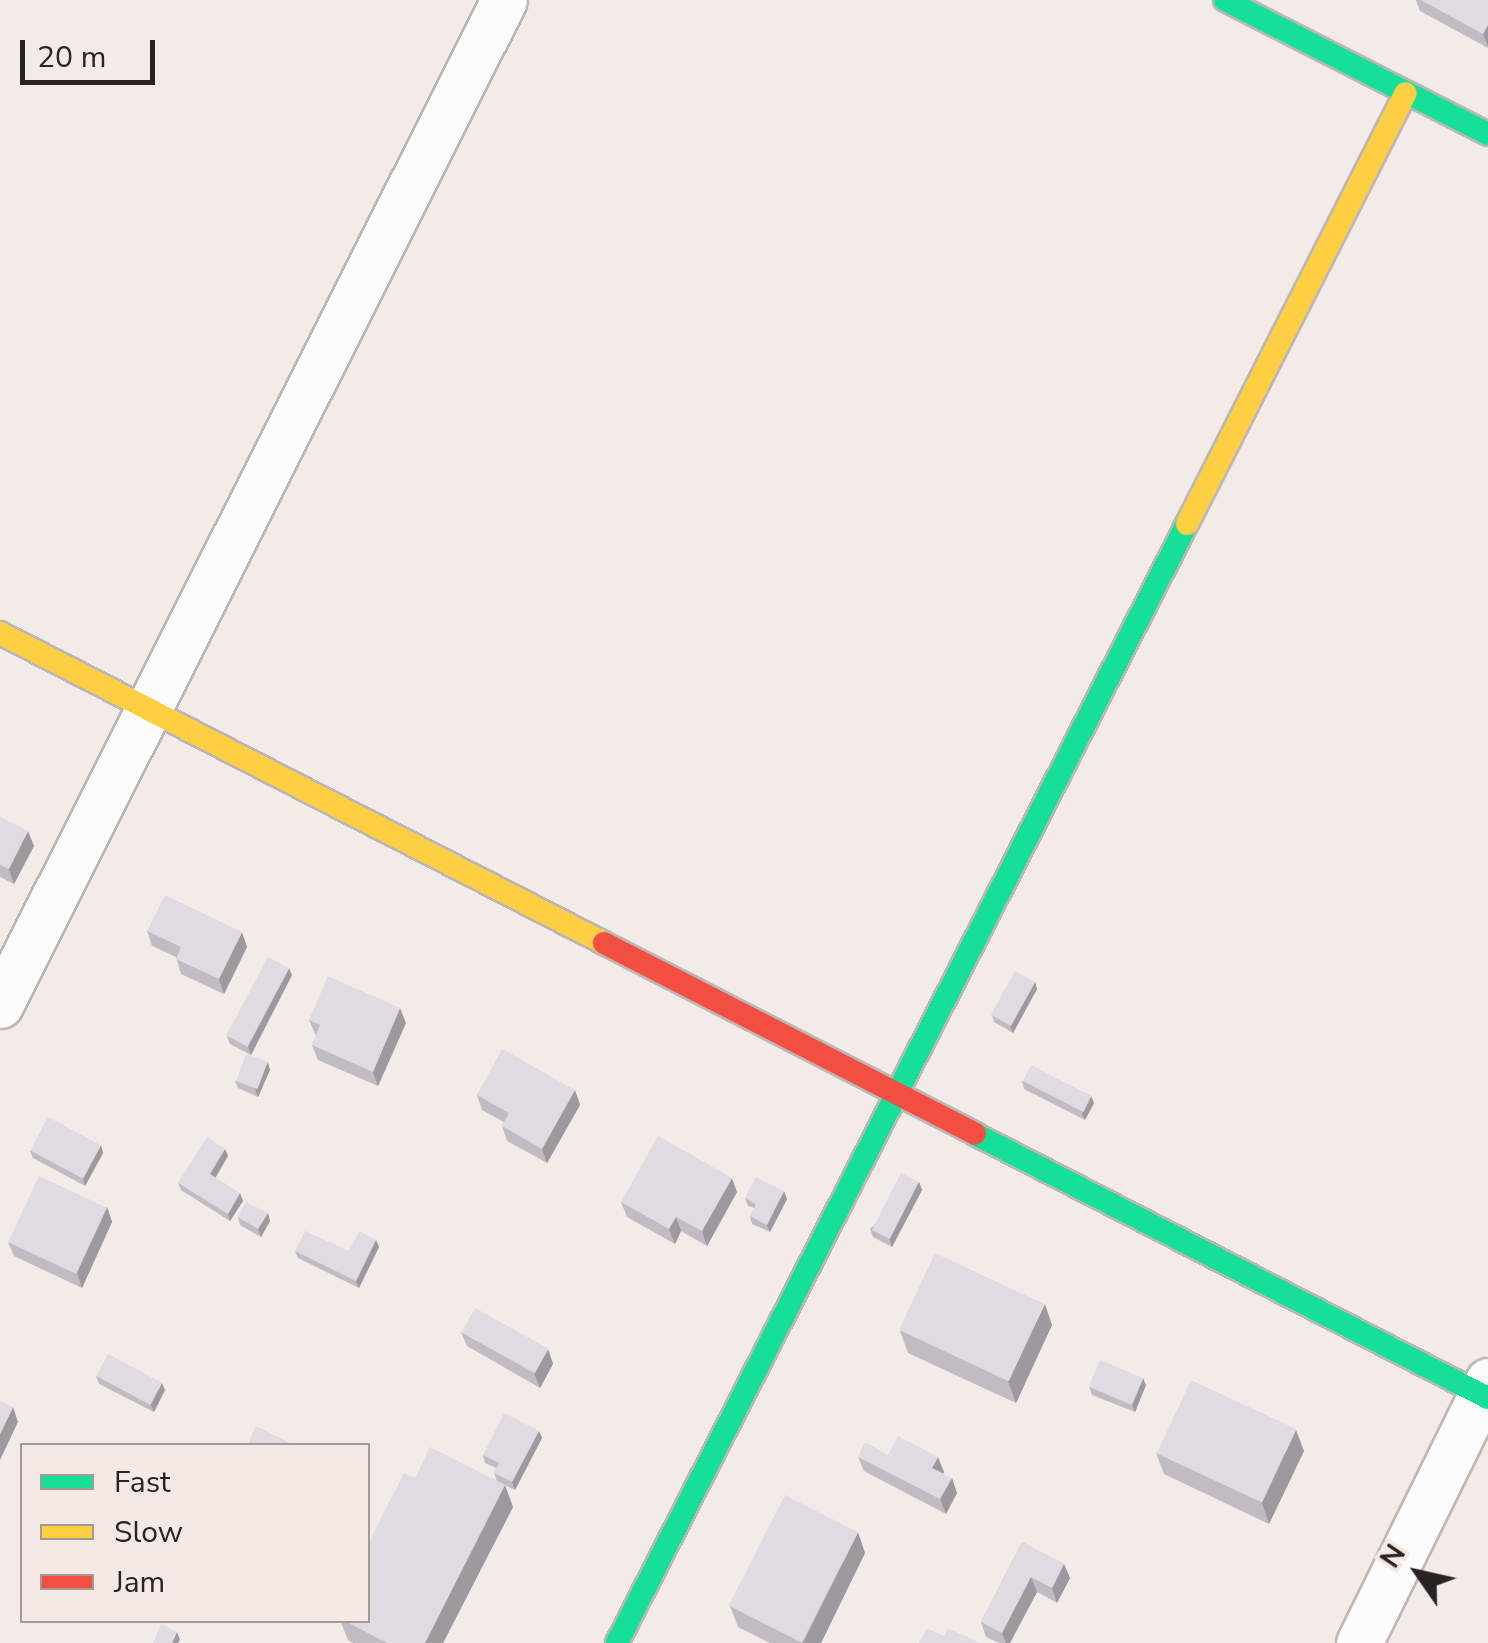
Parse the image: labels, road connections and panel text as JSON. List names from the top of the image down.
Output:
{
  "legend": ["Fast", "Slow", "Jam"],
  "scale_bar": "20 m",
  "north": "top left"
}
